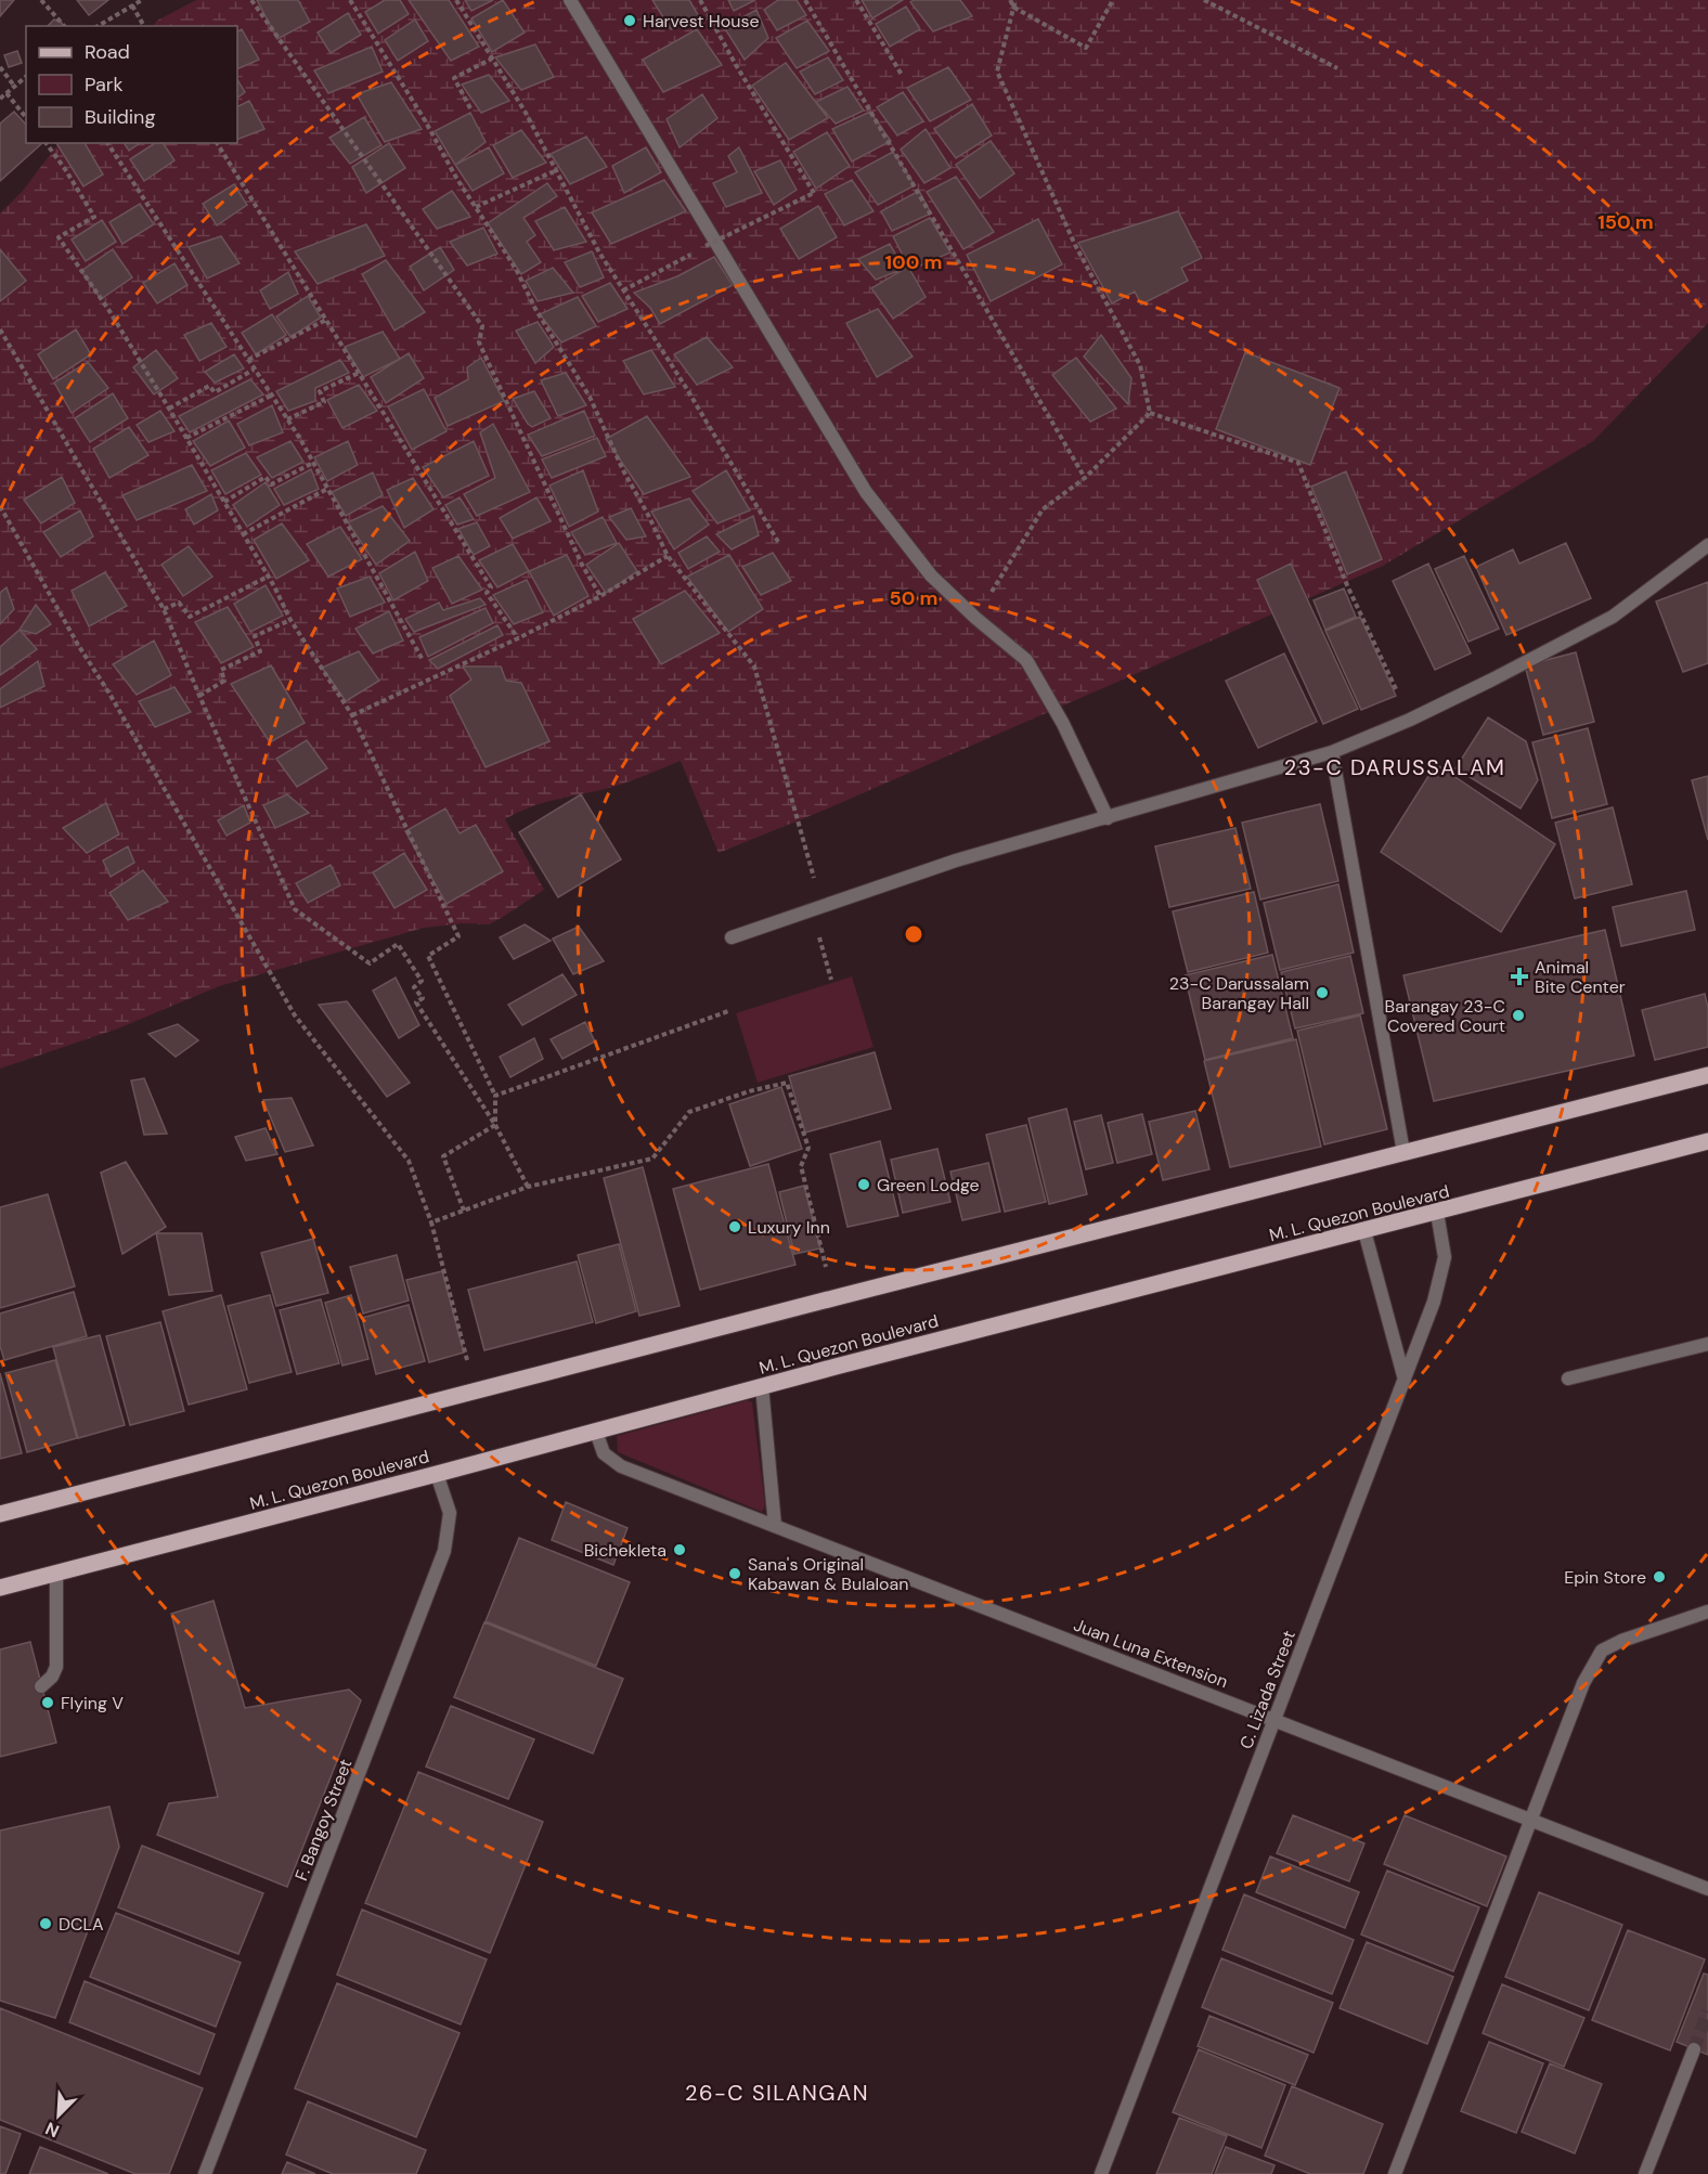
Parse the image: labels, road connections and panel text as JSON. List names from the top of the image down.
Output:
{
  "streets": {
    "main road": ["M. L. Quezon Boulevard"],
    "street": ["Juan Luna Extension", "C. Lizada Street", "F. Bangoy Street"]
  },
  "crossings": [
    ["M. L. Quezon Boulevard", "Juan Luna Extension"],
    ["M. L. Quezon Boulevard", "C. Lizada Street"],
    ["M. L. Quezon Boulevard", "F. Bangoy Street"],
    ["Juan Luna Extension", "C. Lizada Street"]
  ],
  "districts": ["23-C DARUSSALAM", "26-C SILANGAN"],
  "places": {
    "other": [
      "Harvest House",
      "23-C Darussalam Barangay Hall",
      "Barangay 23-C Covered Court",
      "Green Lodge",
      "Luxury Inn",
      "Bichekleta",
      "Sana's Original Kabawan & Bulaloan",
      "Epin Store",
      "Flying V",
      "DCLA"
    ],
    "health": ["Animal Bite Center"]
  },
  "legend": ["Road", "Park", "Building"],
  "north": "bottom left",
  "rings": ["150 m", "100 m", "50 m"]
}
